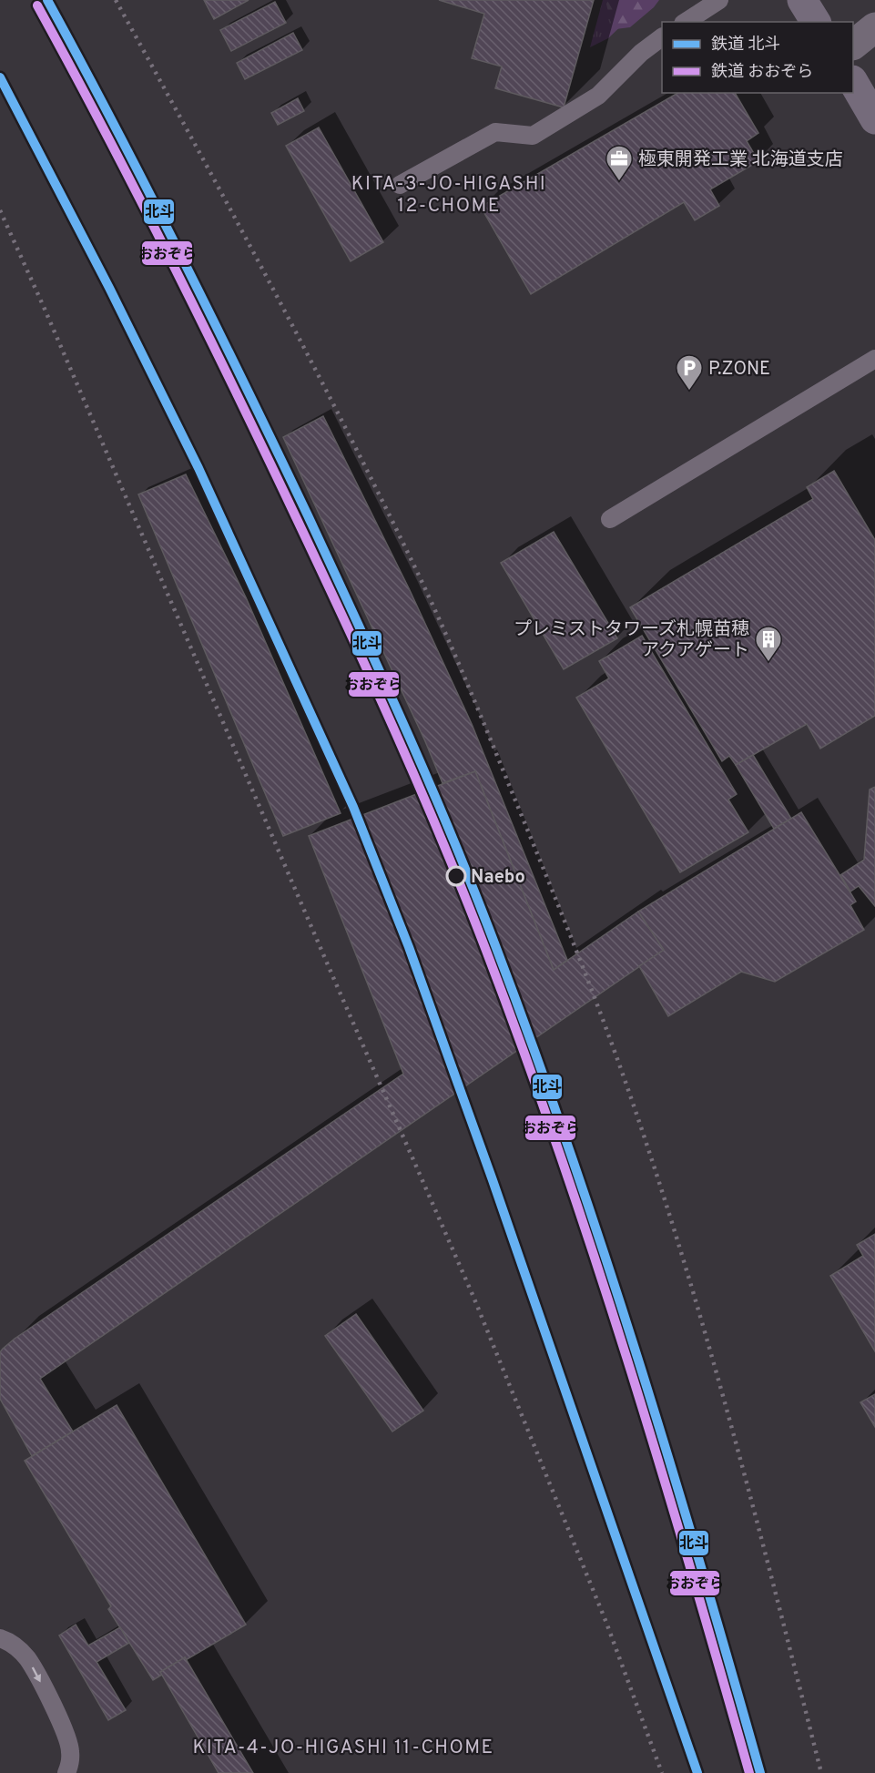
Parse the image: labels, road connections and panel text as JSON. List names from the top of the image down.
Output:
{
  "districts": ["KITA-3-JO-HIGASHI 12-CHOME", "KITA-4-JO-HIGASHI 11-CHOME"],
  "places": {
    "office": ["極東開発工業 北海道支店"],
    "parking": ["P.ZONE"],
    "building": ["プレミストタワーズ札幌苗穂 アクアゲート"],
    "other": ["Naebo"]
  },
  "lines": ["rail line 北斗", "rail line おおぞら"],
  "legend": ["鉄道 北斗", "鉄道 おおぞら"]
}
